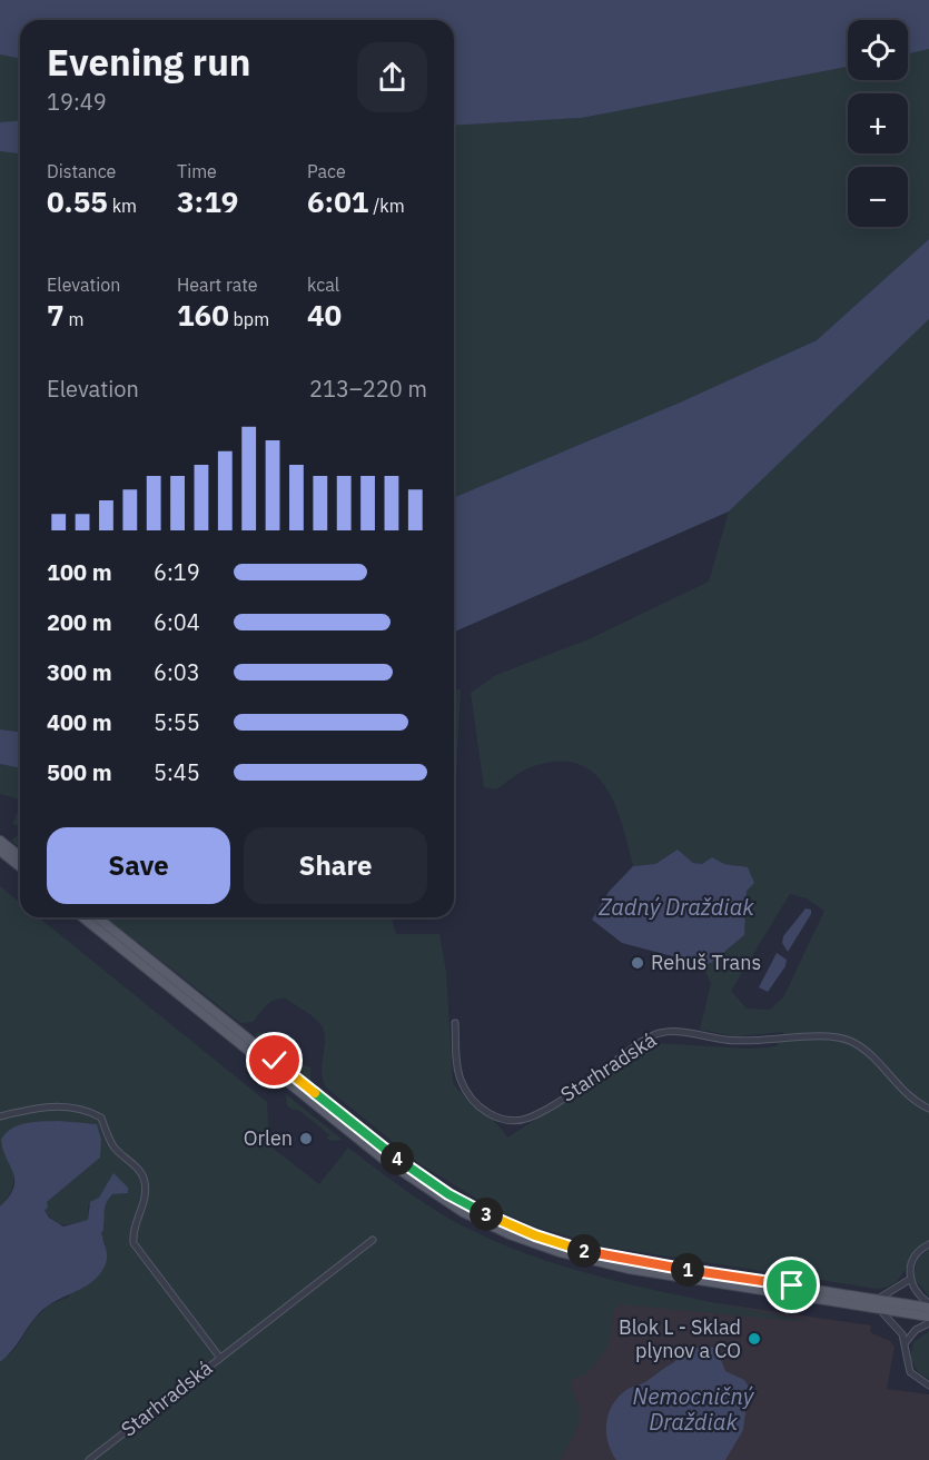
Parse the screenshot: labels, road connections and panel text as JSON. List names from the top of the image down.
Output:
{
  "streets": {
    "street": ["Starhradská"]
  },
  "water": ["Zadný Draždiak", "Nemocničný Draždiak"],
  "places": ["Rehuš Trans", "Orlen", "Blok L - Sklad plynov a CO"],
  "page": {
    "map_buttons": ["+", "−"],
    "heading": ["Evening run", "19:49"],
    "stats": [
      ["Distance", "0.55 km"],
      ["Time", "3:19"],
      ["Pace", "6:01 /km"],
      ["Elevation", "7 m"],
      ["Heart rate", "160 bpm"],
      ["kcal", "40"]
    ],
    "chart": ["Elevation", "213–220 m"],
    "list": [
      {
        "name": "100 m",
        "note": "6:19"
      },
      {
        "name": "200 m",
        "note": "6:04"
      },
      {
        "name": "300 m",
        "note": "6:03"
      },
      {
        "name": "400 m",
        "note": "5:55"
      },
      {
        "name": "500 m",
        "note": "5:45"
      }
    ],
    "buttons": ["Save", "Share"],
    "pins": [
      "4",
      "3",
      "2",
      "1"
    ]
  }
}
